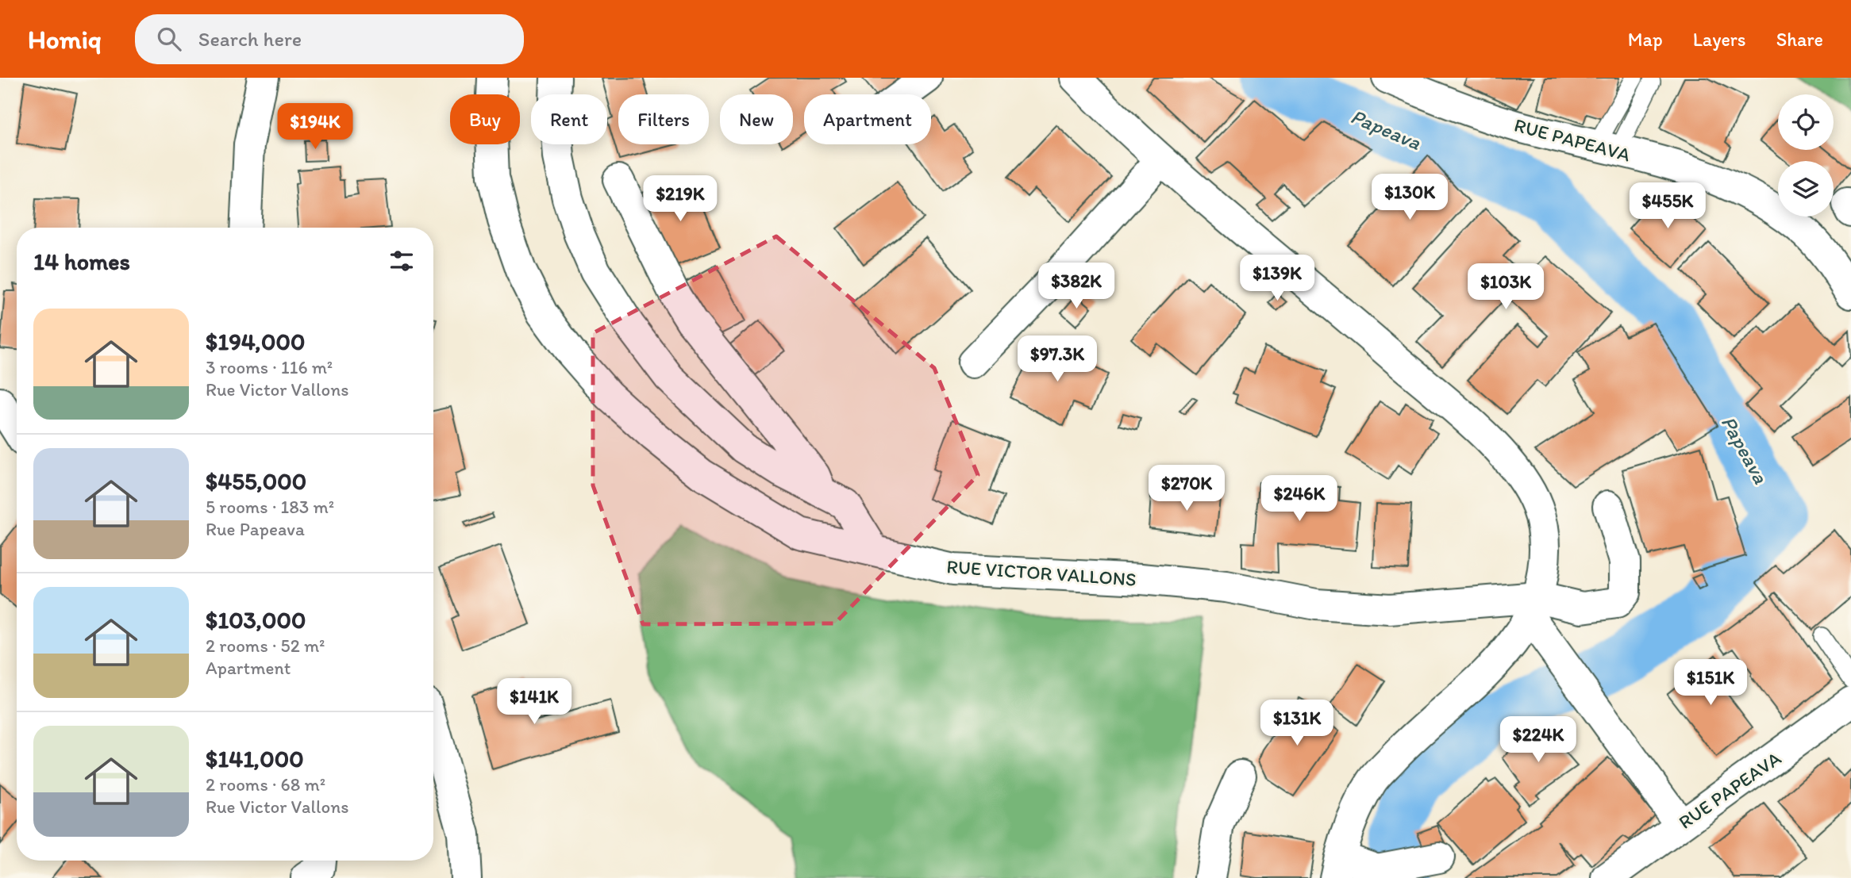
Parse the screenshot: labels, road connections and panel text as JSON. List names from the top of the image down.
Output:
{
  "streets": {
    "street": ["RUE PAPEAVA", "RUE VICTOR VALLONS"]
  },
  "water": ["Papeava"],
  "page": {
    "header": "Homiq",
    "search": "Search here",
    "nav": ["Map", "Layers", "Share"],
    "chip": [
      "Buy",
      "Rent",
      "Filters",
      "New",
      "Apartment"
    ],
    "price": [
      "$194K",
      "$130K",
      "$219K",
      "$455K",
      "$139K",
      "$382K",
      "$103K",
      "$97.3K",
      "$270K",
      "$246K",
      "$151K",
      "$141K",
      "$131K",
      "$224K"
    ],
    "heading": "14 homes",
    "list": [
      {
        "name": "$194,000",
        "note": "3 rooms · 116 m² · Rue Victor Vallons"
      },
      {
        "name": "$455,000",
        "note": "5 rooms · 183 m² · Rue Papeava"
      },
      {
        "name": "$103,000",
        "note": "2 rooms · 52 m² · Apartment"
      },
      {
        "name": "$141,000",
        "note": "2 rooms · 68 m² · Rue Victor Vallons"
      }
    ]
  }
}
